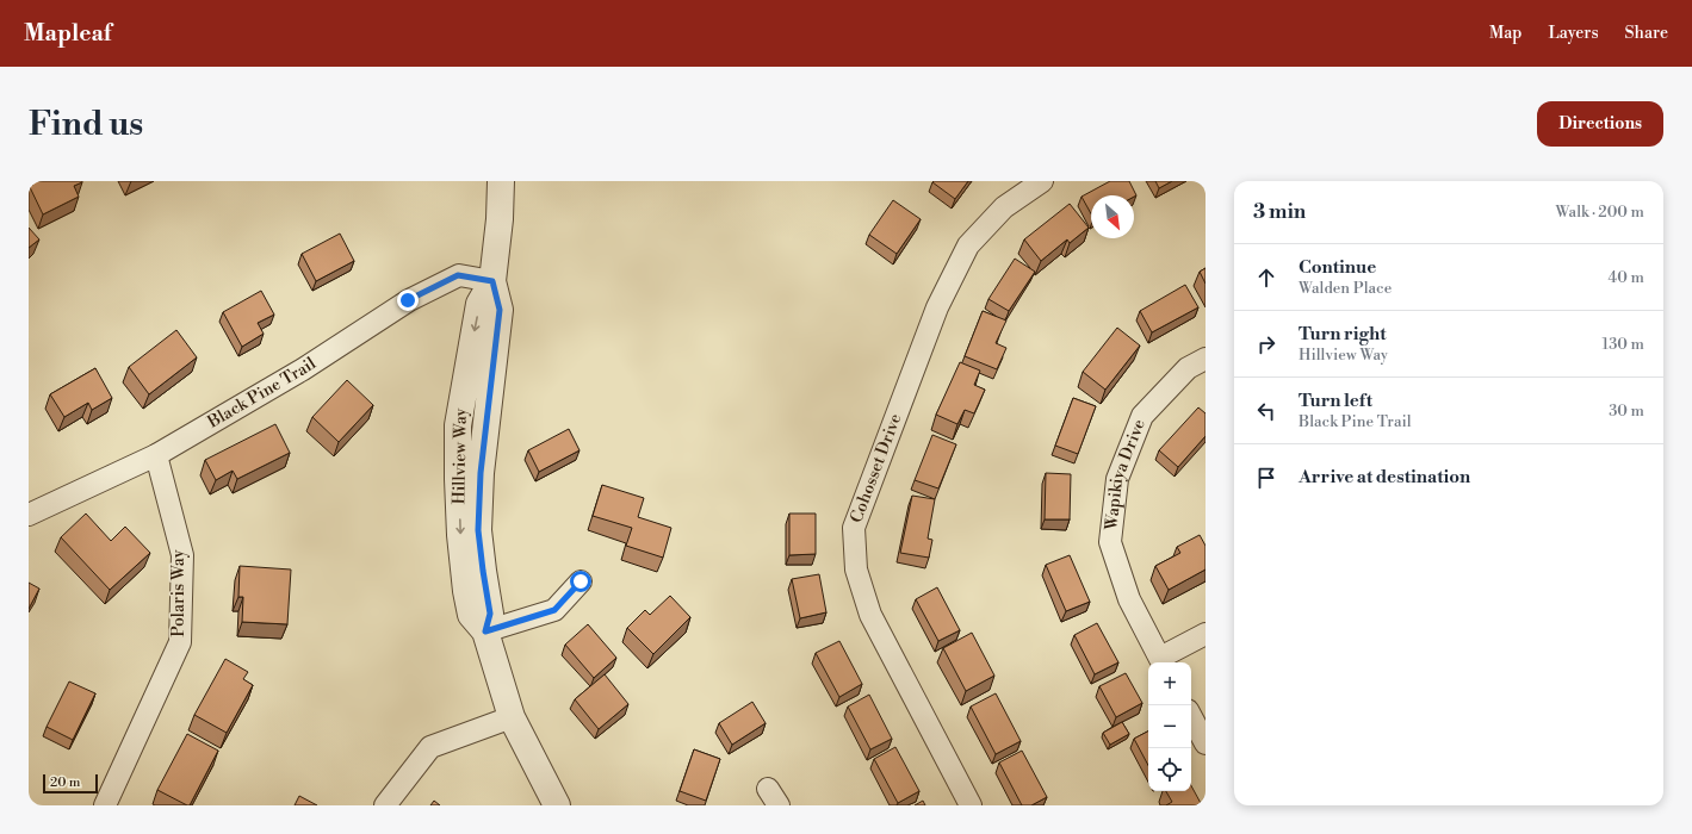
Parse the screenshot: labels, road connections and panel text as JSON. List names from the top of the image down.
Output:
{
  "streets": {
    "street": [
      "Black Pine Trail",
      "Hillview Way",
      "Cohosset Drive",
      "Wapikiya Drive",
      "Polaris Way"
    ]
  },
  "crossings": [
    ["Black Pine Trail", "Hillview Way"],
    ["Black Pine Trail", "Polaris Way"]
  ],
  "scale_bar": "20 m",
  "north": "bottom right",
  "page": {
    "header": "Mapleaf",
    "nav": ["Map", "Layers", "Share"],
    "buttons": "Directions",
    "title": "Find us",
    "heading": ["3 min", "Walk · 200 m"],
    "list": [
      ["Continue", "Walden Place", "40 m"],
      ["Turn right", "Hillview Way", "130 m"],
      ["Turn left", "Black Pine Trail", "30 m"],
      "Arrive at destination"
    ],
    "map_buttons": ["+", "−"],
    "scale": "20 m"
  }
}
